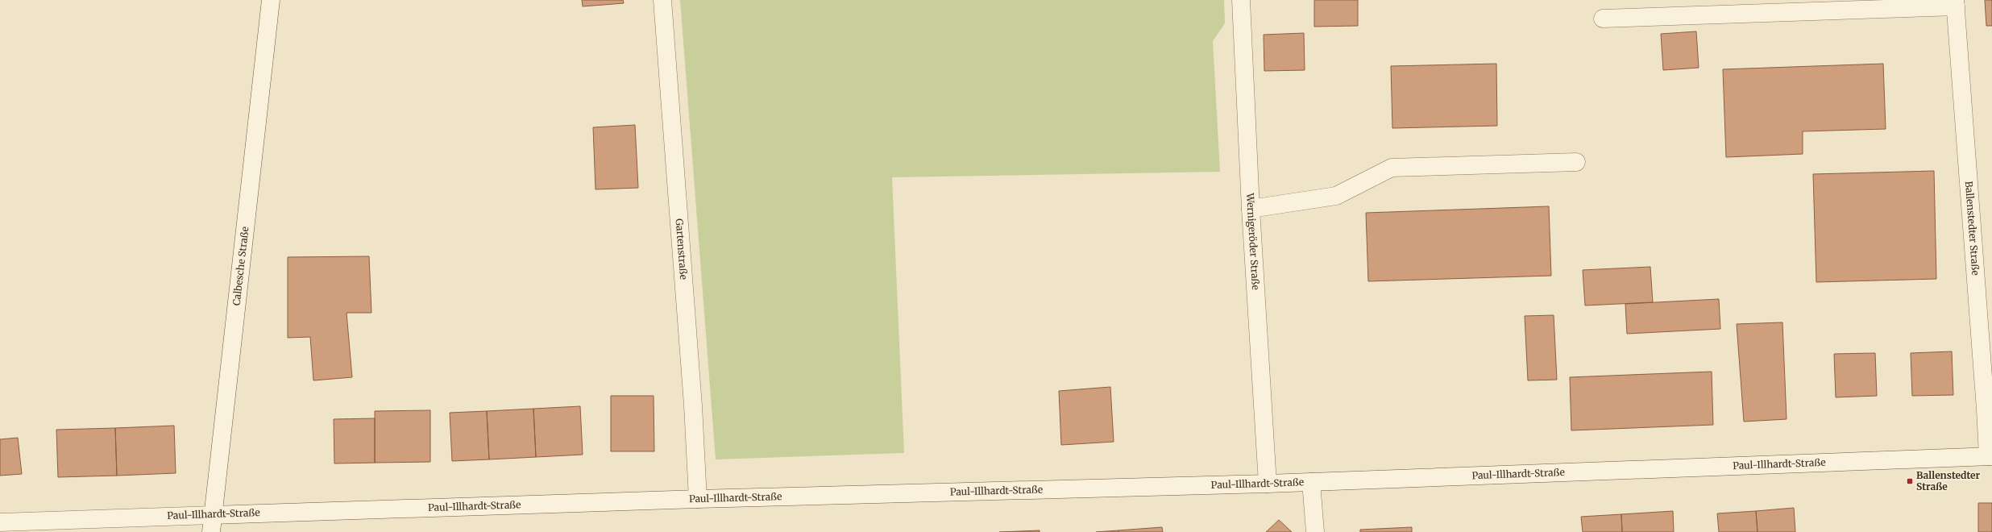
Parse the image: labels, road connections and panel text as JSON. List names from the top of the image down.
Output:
{
  "streets": {
    "street": [
      "Ballenstedter Straße",
      "Wernigeröder Straße",
      "Gartenstraße",
      "Calbesche Straße",
      "Paul-Illhardt-Straße"
    ]
  },
  "crossings": [
    ["Ballenstedter Straße", "Paul-Illhardt-Straße"],
    ["Wernigeröder Straße", "Paul-Illhardt-Straße"],
    ["Gartenstraße", "Paul-Illhardt-Straße"],
    ["Calbesche Straße", "Paul-Illhardt-Straße"]
  ],
  "places": {
    "transit": ["Ballenstedter Straße"]
  }
}
